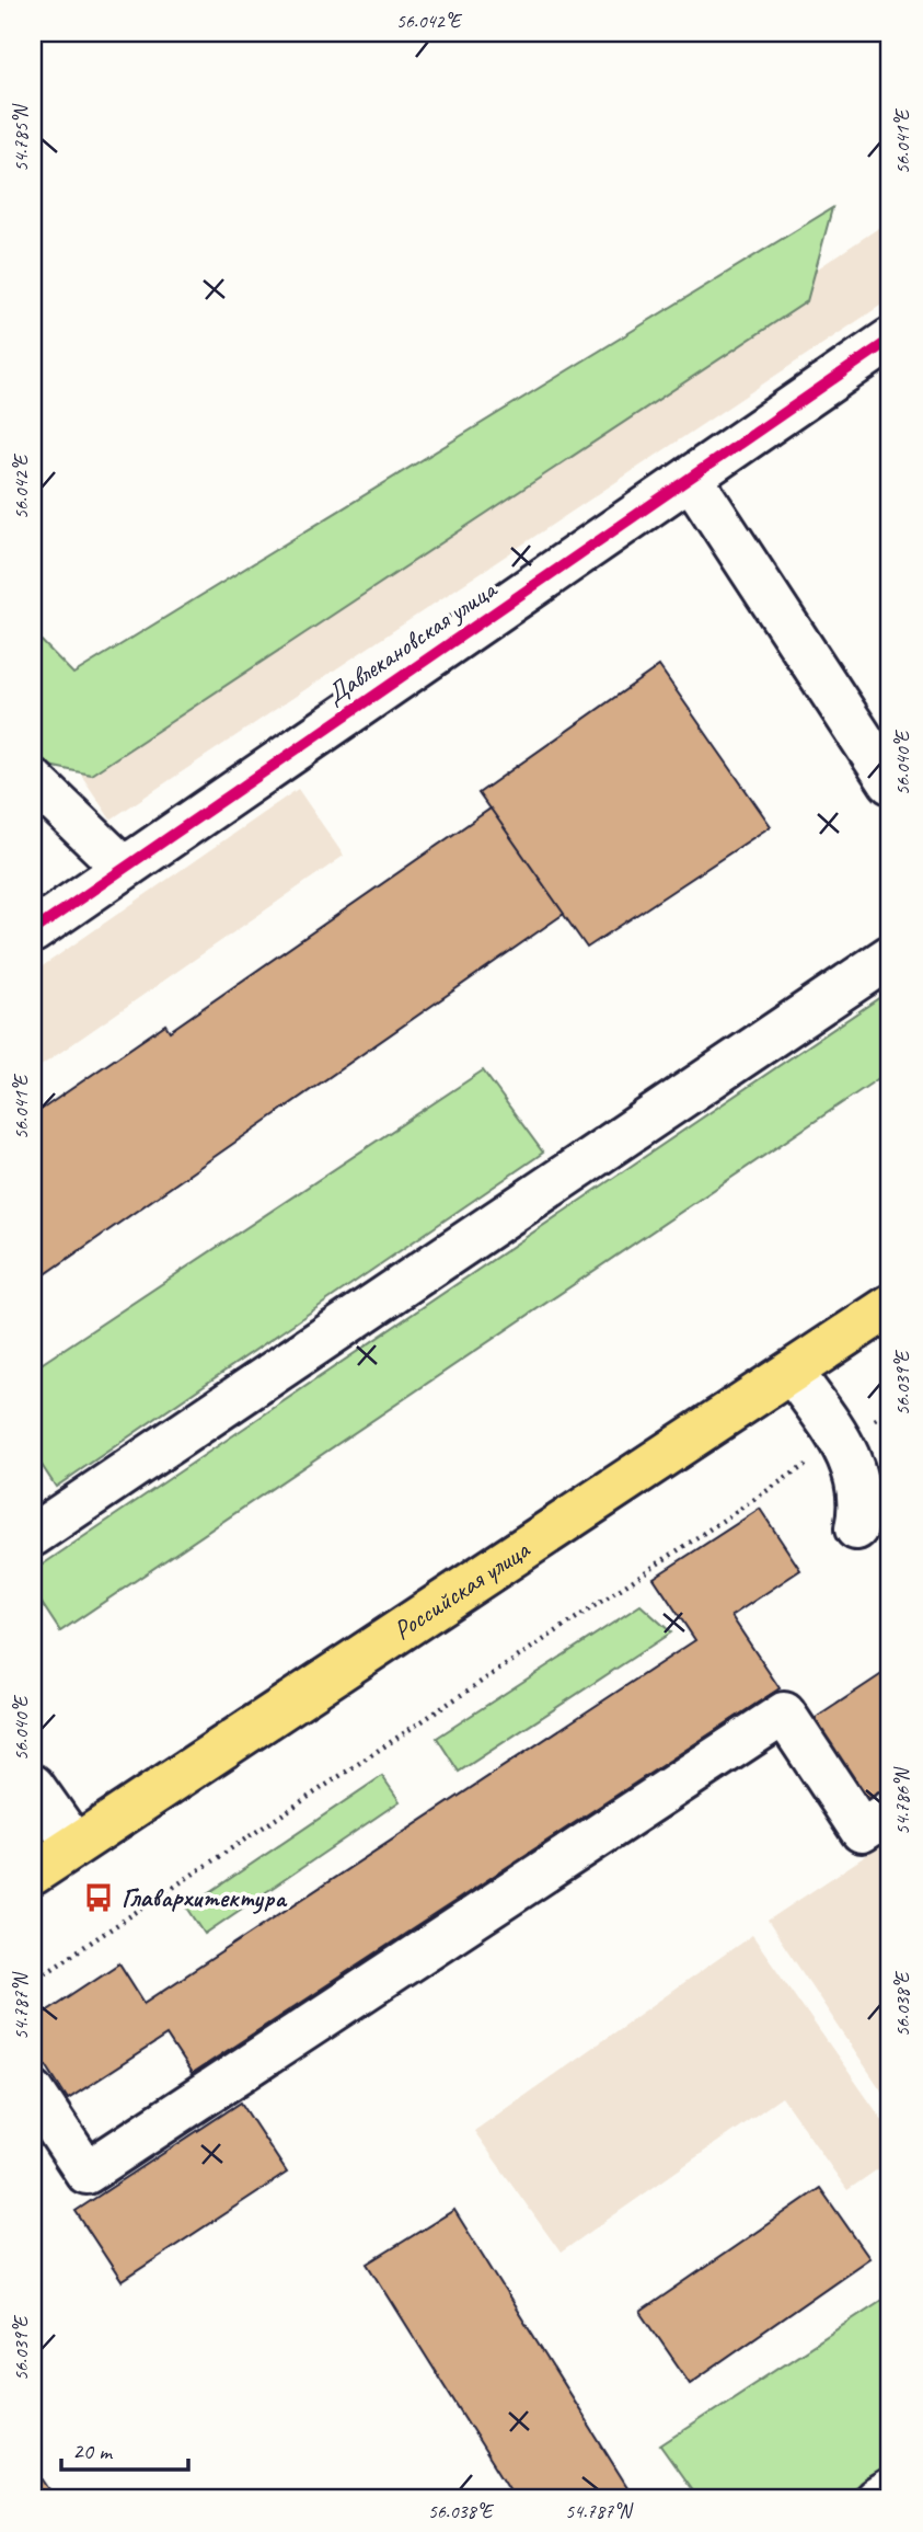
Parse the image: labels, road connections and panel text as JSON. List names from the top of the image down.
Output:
{
  "streets": {
    "main road": ["Российская улица"],
    "street": ["Давлекановская улица"]
  },
  "places": {
    "bus stop": ["Главархитектура"]
  },
  "scale_bar": "20 m",
  "coordinates": [
    "56.042°E",
    "54.785°N",
    "56.041°E",
    "56.040°E",
    "56.039°E",
    "54.786°N",
    "56.038°E",
    "54.787°N"
  ]
}
